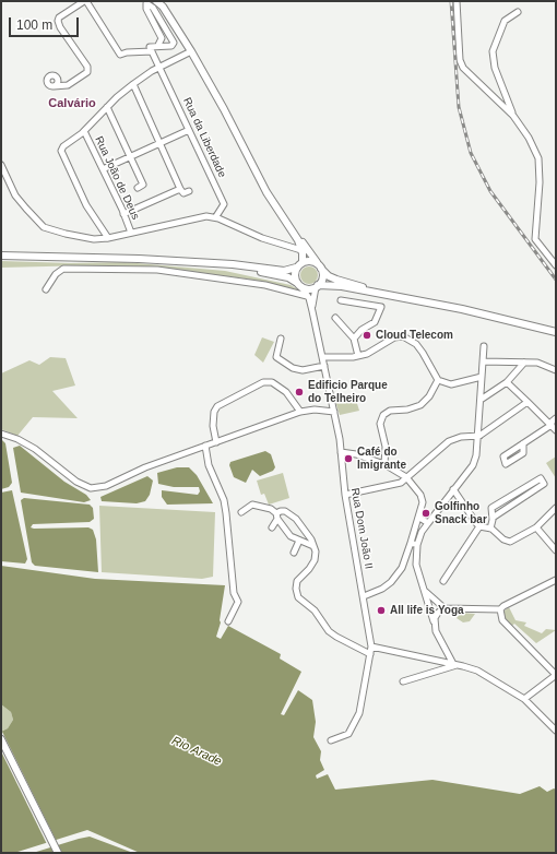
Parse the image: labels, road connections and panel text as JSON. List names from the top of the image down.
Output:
{
  "streets": {
    "street": ["Rua da Liberdade", "Rua João de Deus", "Rua Dom João II"]
  },
  "districts": ["Calvário"],
  "water": ["Rio Arade"],
  "places": [
    "Cloud Telecom",
    "Edificio Parque do Telheiro",
    "Café do Imigrante",
    "Golfinho Snack bar",
    "All life is Yoga"
  ],
  "scale_bar": "100 m"
}
